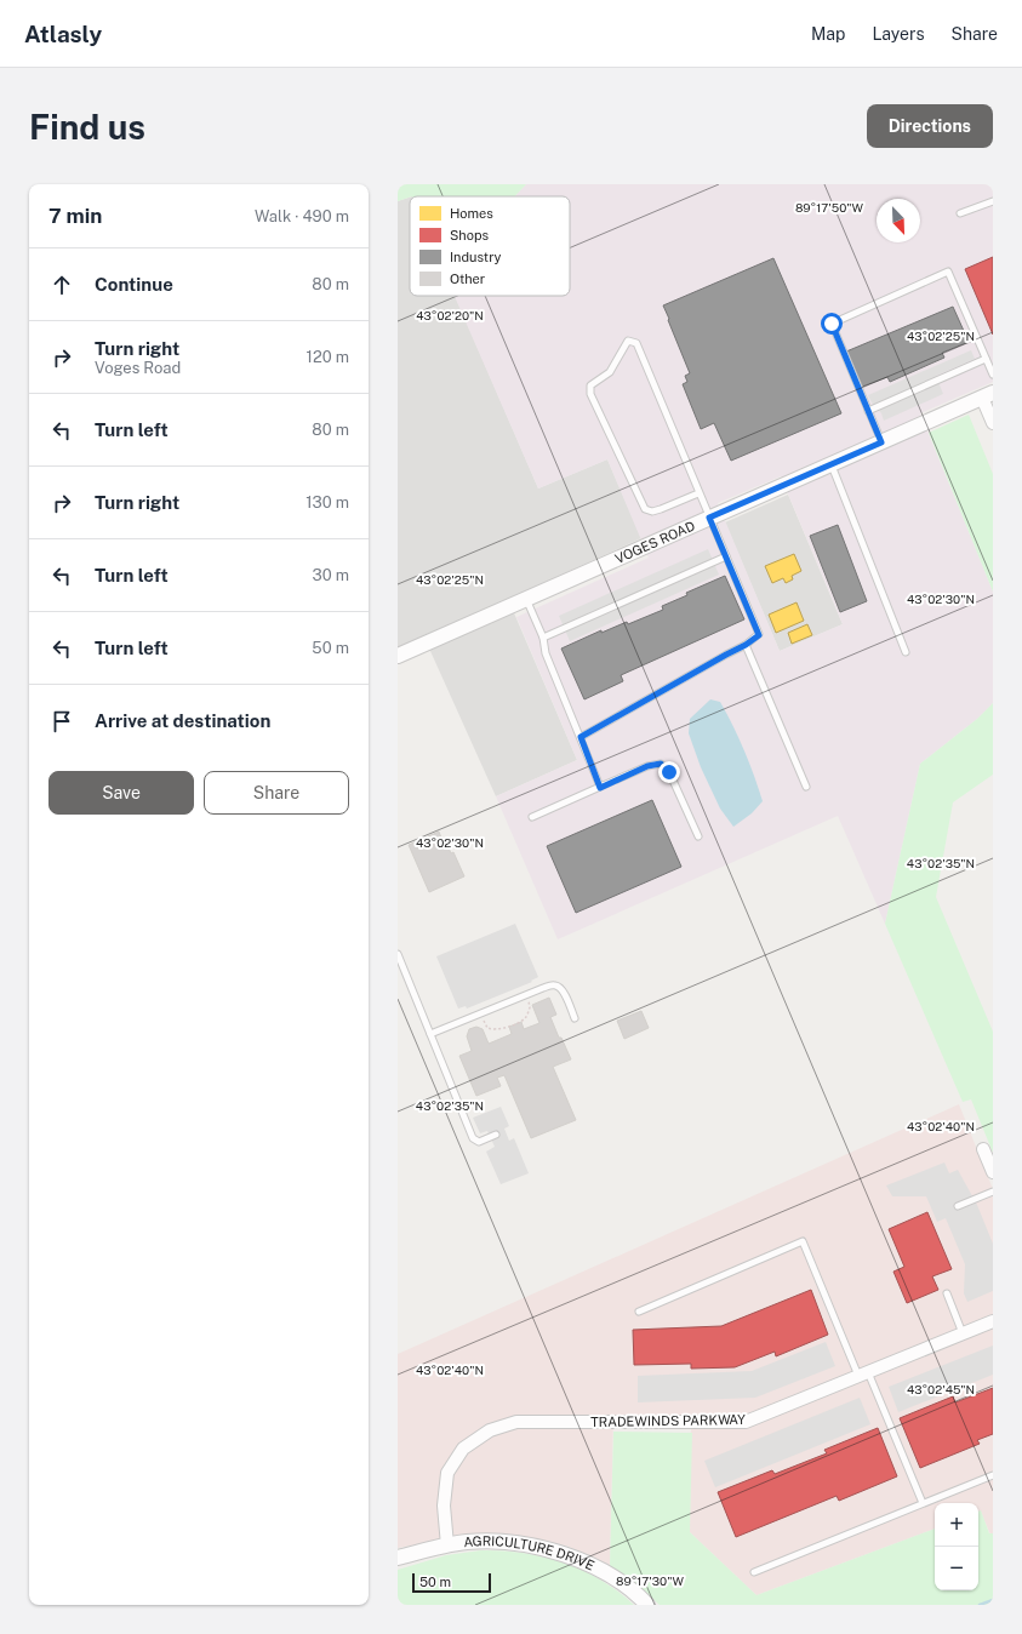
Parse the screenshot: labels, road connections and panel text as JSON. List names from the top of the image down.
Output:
{
  "streets": {
    "street": ["VOGES ROAD", "TRADEWINDS PARKWAY", "AGRICULTURE DRIVE"]
  },
  "crossings": [
    ["TRADEWINDS PARKWAY", "AGRICULTURE DRIVE"]
  ],
  "legend": [
    "Homes",
    "Shops",
    "Industry",
    "Other"
  ],
  "scale_bar": "50 m",
  "north": "bottom right",
  "page": {
    "header": "Atlasly",
    "nav": ["Map", "Layers", "Share"],
    "buttons": [
      "Directions",
      ["Save", "Share"]
    ],
    "title": "Find us",
    "heading": ["7 min", "Walk · 490 m"],
    "list": [
      ["Continue", "80 m"],
      ["Turn right", "Voges Road", "120 m"],
      ["Turn left", "80 m"],
      ["Turn right", "130 m"],
      ["Turn left", "30 m"],
      ["Turn left", "50 m"],
      "Arrive at destination"
    ],
    "map_buttons": ["+", "−"],
    "scale": "50 m"
  },
  "coordinates": [
    "89°17'50\"W",
    "43°02'20\"N",
    "43°02'25\"N",
    "43°02'30\"N",
    "43°02'35\"N",
    "43°02'40\"N",
    "43°02'45\"N",
    "89°17'30\"W"
  ]
}
